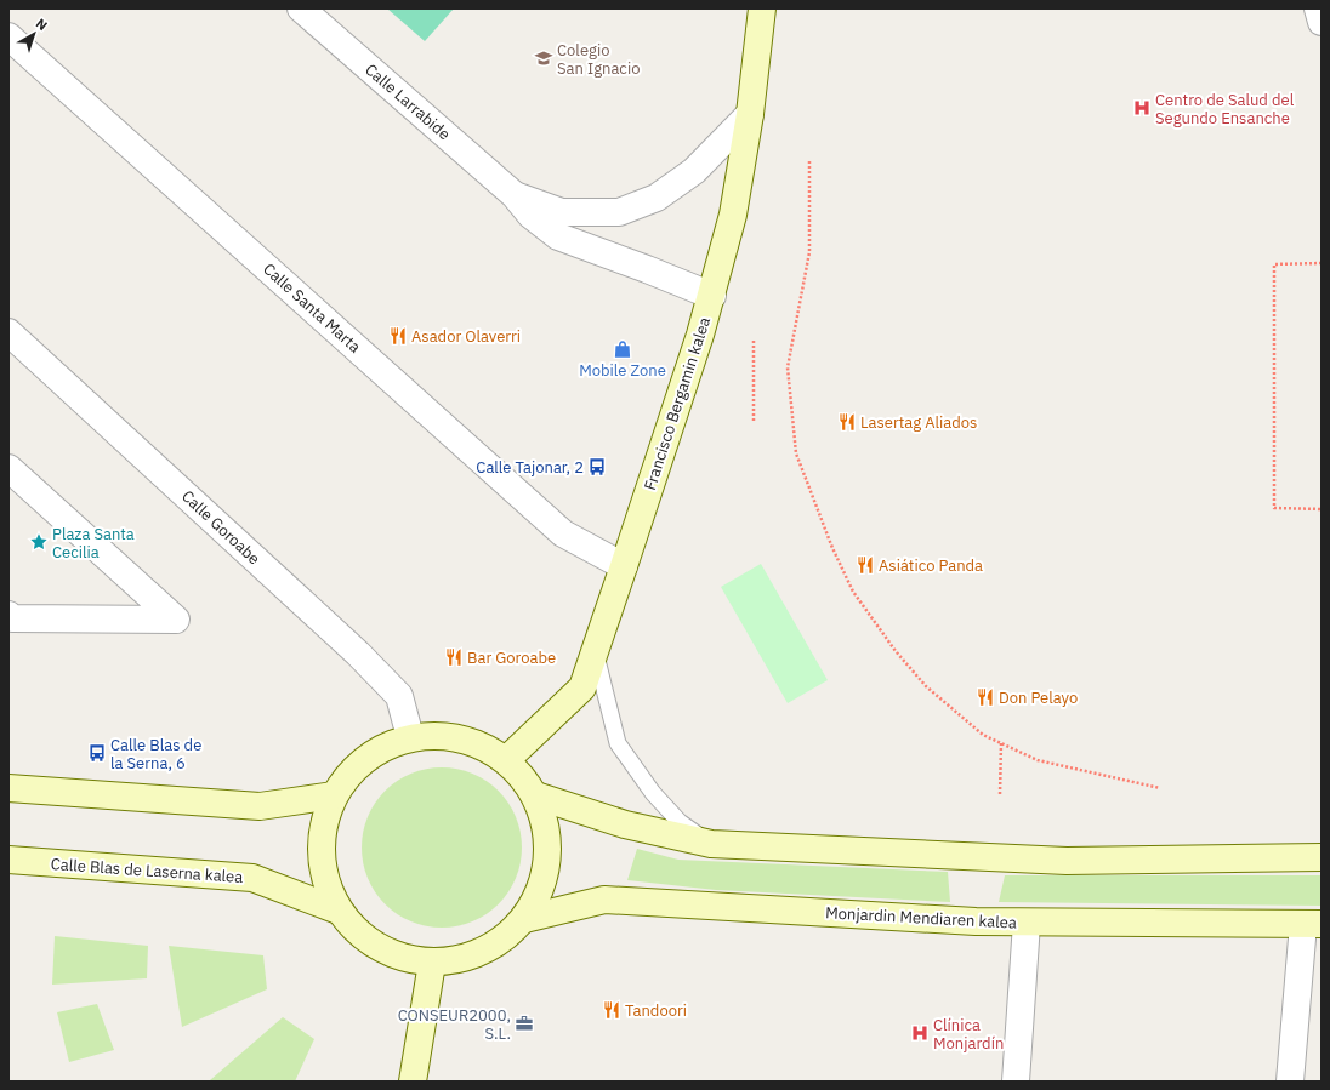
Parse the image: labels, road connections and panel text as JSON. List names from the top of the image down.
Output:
{
  "streets": {
    "main road": ["Francisco Bergamin kalea", "Calle Blas de Laserna kalea", "Monjardin Mendiaren kalea"],
    "street": ["Calle Larrabide", "Calle Santa Marta", "Calle Goroabe"]
  },
  "crossings": [
    ["Calle Larrabide", "Francisco Bergamin kalea"],
    ["Calle Santa Marta", "Francisco Bergamin kalea"]
  ],
  "places": {
    "school or university": ["Colegio San Ignacio"],
    "hospital": ["Centro de Salud del Segundo Ensanche", "Clínica Monjardín"],
    "restaurant": [
      "Asador Olaverri",
      "Lasertag Aliados",
      "Asiático Panda",
      "Bar Goroabe",
      "Don Pelayo",
      "Tandoori"
    ],
    "shop": ["Mobile Zone"],
    "bus stop": ["Calle Tajonar, 2", "Calle Blas de la Serna, 6"],
    "place": ["Plaza Santa Cecilia"],
    "office": ["CONSEUR2000, S.L."]
  },
  "north": "top right"
}
